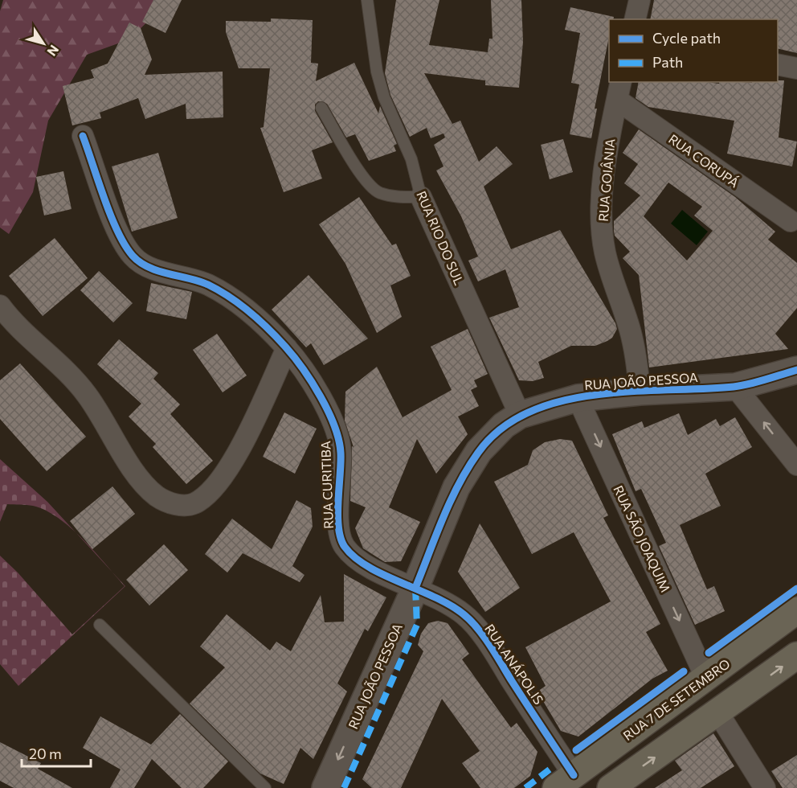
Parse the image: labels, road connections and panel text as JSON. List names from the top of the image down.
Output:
{
  "streets": {
    "main road": ["RUA JOÃO PESSOA", "RUA 7 DE SETEMBRO"],
    "street": [
      "RUA CORUPÁ",
      "RUA GOIÂNIA",
      "RUA RIO DO SUL",
      "RUA CURITIBA",
      "RUA SÃO JOAQUIM",
      "RUA ANÁPOLIS"
    ]
  },
  "crossings": [
    ["RUA CORUPÁ", "RUA GOIÂNIA"],
    ["RUA GOIÂNIA", "RUA JOÃO PESSOA"],
    ["RUA RIO DO SUL", "RUA JOÃO PESSOA"],
    ["RUA JOÃO PESSOA", "RUA CURITIBA"],
    ["RUA JOÃO PESSOA", "RUA SÃO JOAQUIM"],
    ["RUA JOÃO PESSOA", "RUA ANÁPOLIS"],
    ["RUA CURITIBA", "RUA ANÁPOLIS"],
    ["RUA SÃO JOAQUIM", "RUA 7 DE SETEMBRO"],
    ["RUA ANÁPOLIS", "RUA 7 DE SETEMBRO"]
  ],
  "legend": ["Cycle path", "Path"],
  "scale_bar": "20 m",
  "north": "bottom right"
}
